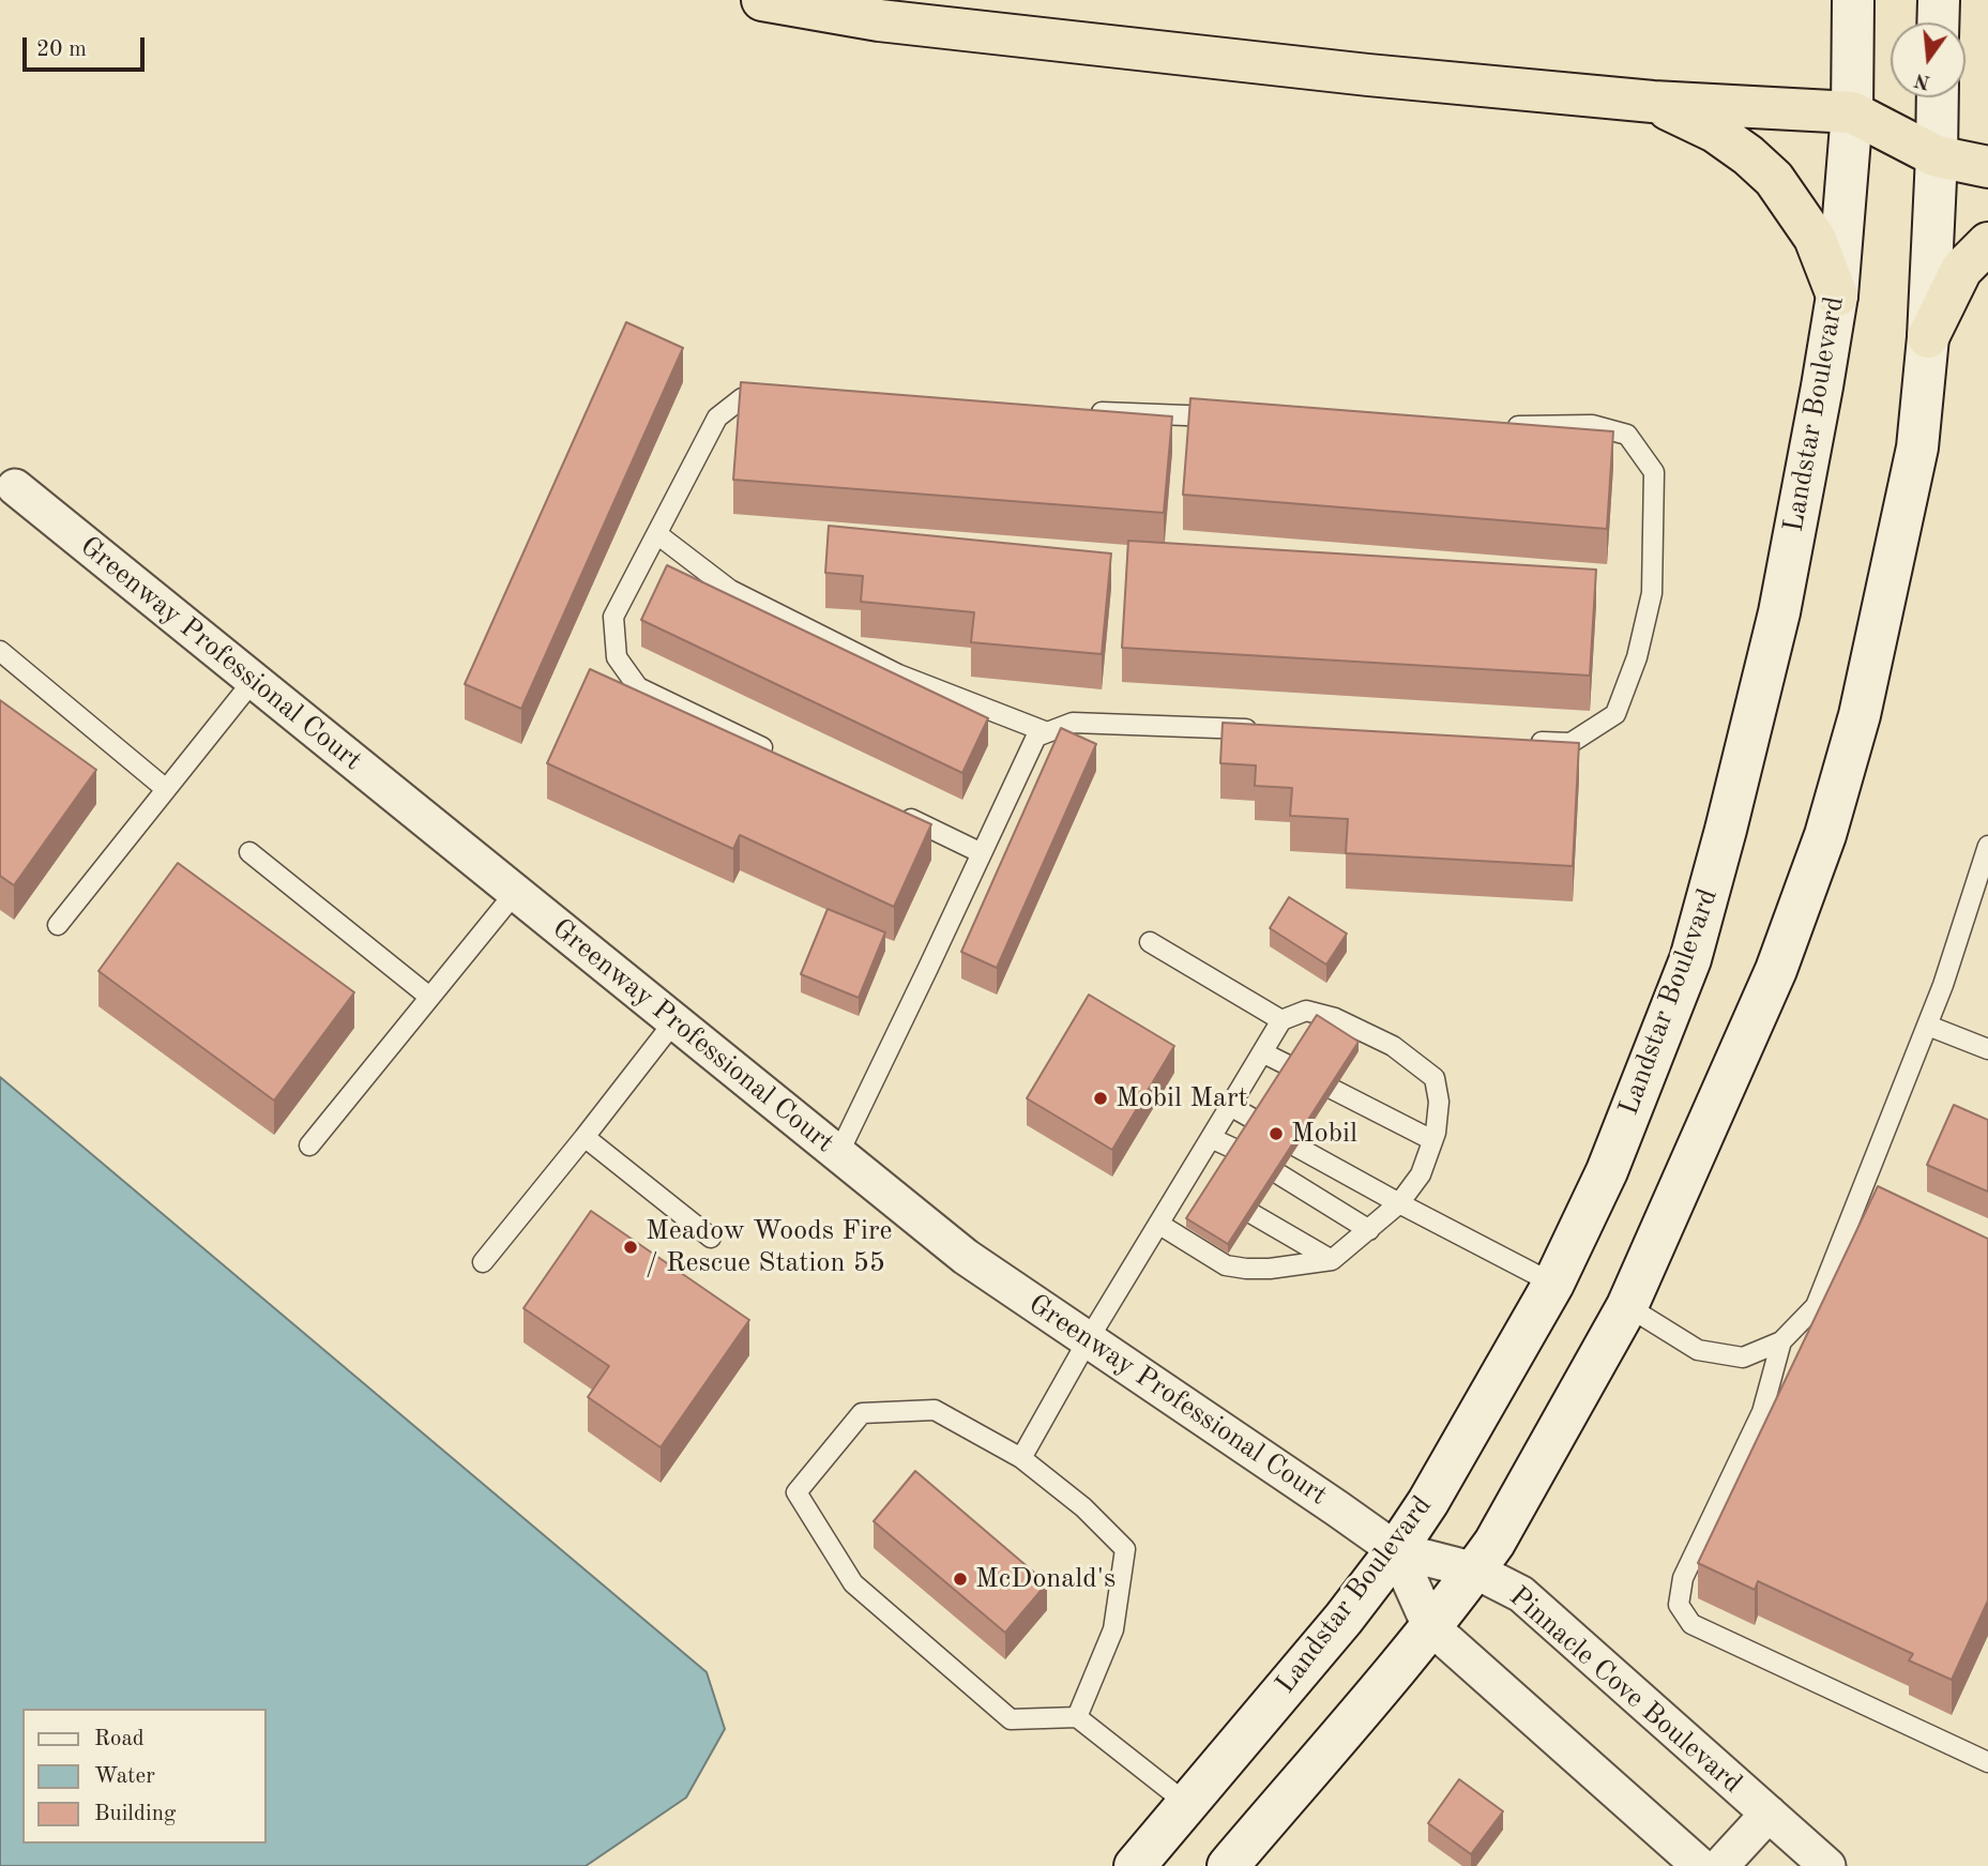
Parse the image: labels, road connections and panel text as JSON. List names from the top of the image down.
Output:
{
  "streets": {
    "street": ["Landstar Boulevard", "Greenway Professional Court", "Pinnacle Cove Boulevard"]
  },
  "crossings": [
    ["Landstar Boulevard", "Greenway Professional Court"],
    ["Landstar Boulevard", "Pinnacle Cove Boulevard"],
    ["Greenway Professional Court", "Pinnacle Cove Boulevard"]
  ],
  "places": [
    "Mobil Mart",
    "Mobil",
    "Meadow Woods Fire / Rescue Station 55",
    "McDonald's"
  ],
  "legend": ["Road", "Water", "Building"],
  "scale_bar": "20 m",
  "north": "bottom"
}
